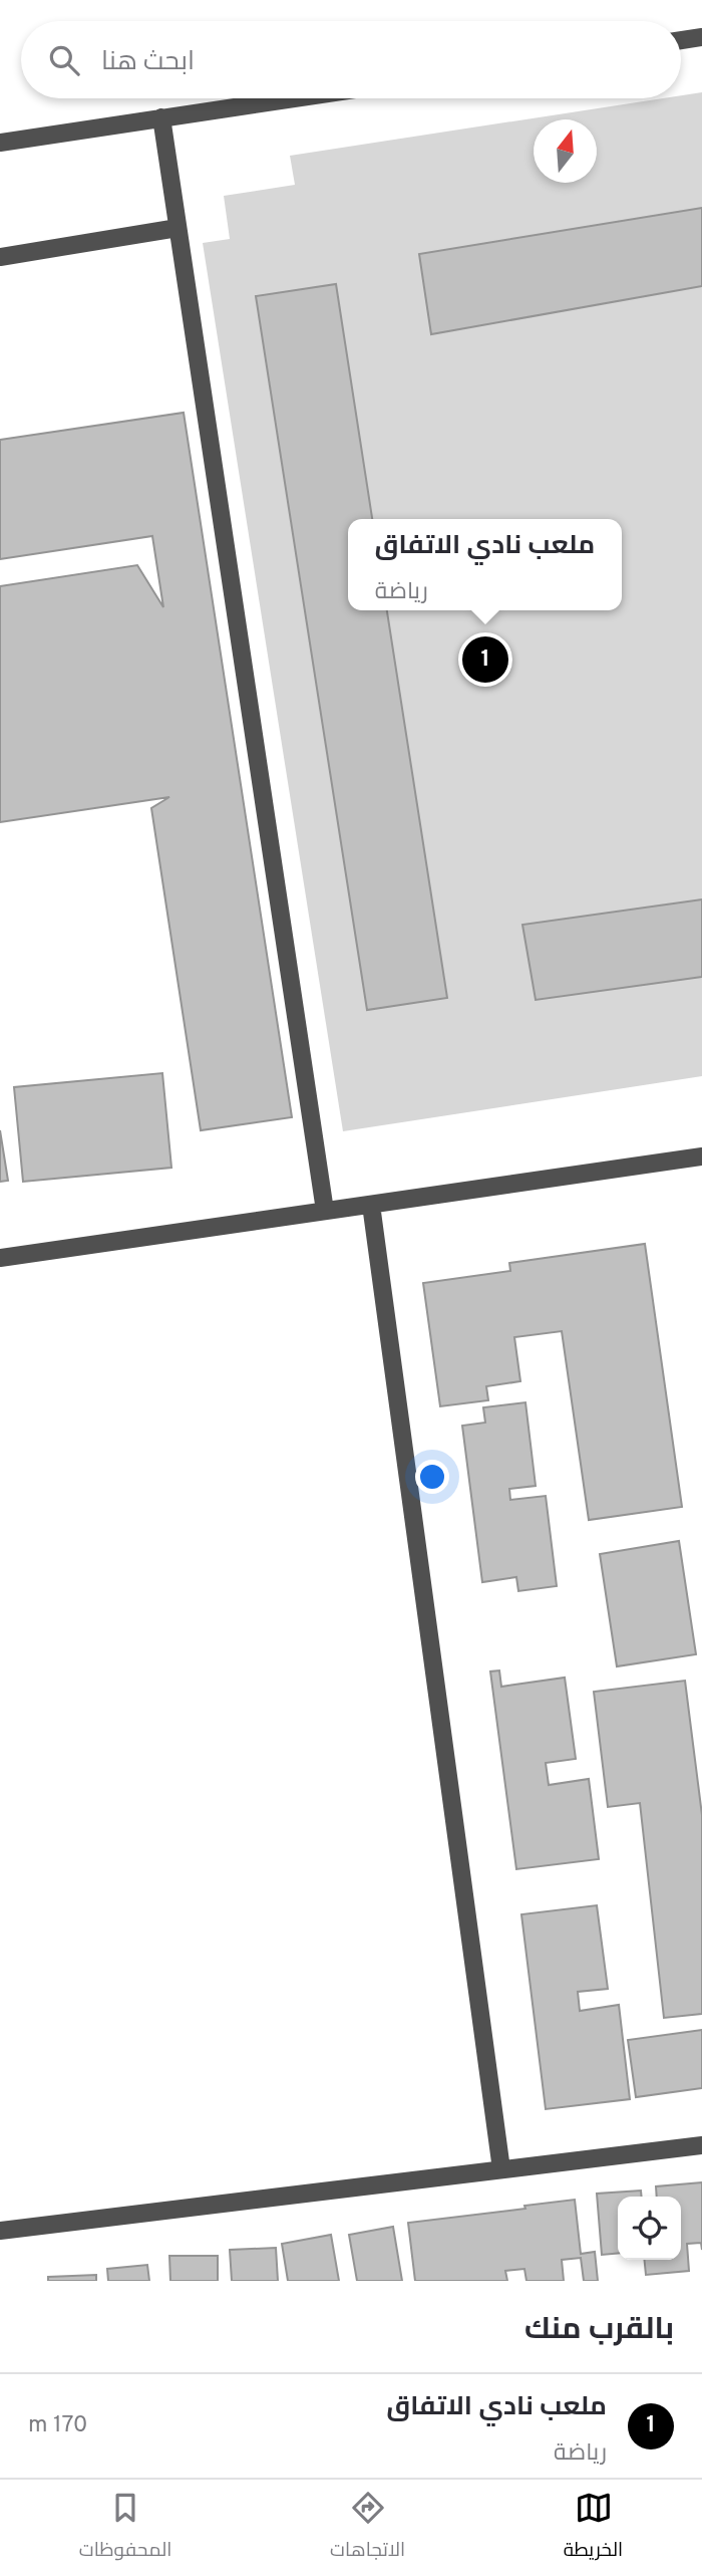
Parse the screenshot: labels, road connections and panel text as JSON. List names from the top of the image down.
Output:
{
  "north": "top",
  "page": {
    "search": "ابحث هنا",
    "popup": ["ملعب نادي الاتفاق", "رياضة"],
    "pins": "1",
    "heading": "بالقرب منك",
    "list": [
      {
        "mark": "1",
        "name": "ملعب نادي الاتفاق",
        "note": "رياضة",
        "value": "170 m"
      }
    ],
    "nav": ["الخريطة", "الاتجاهات", "المحفوظات"]
  }
}
